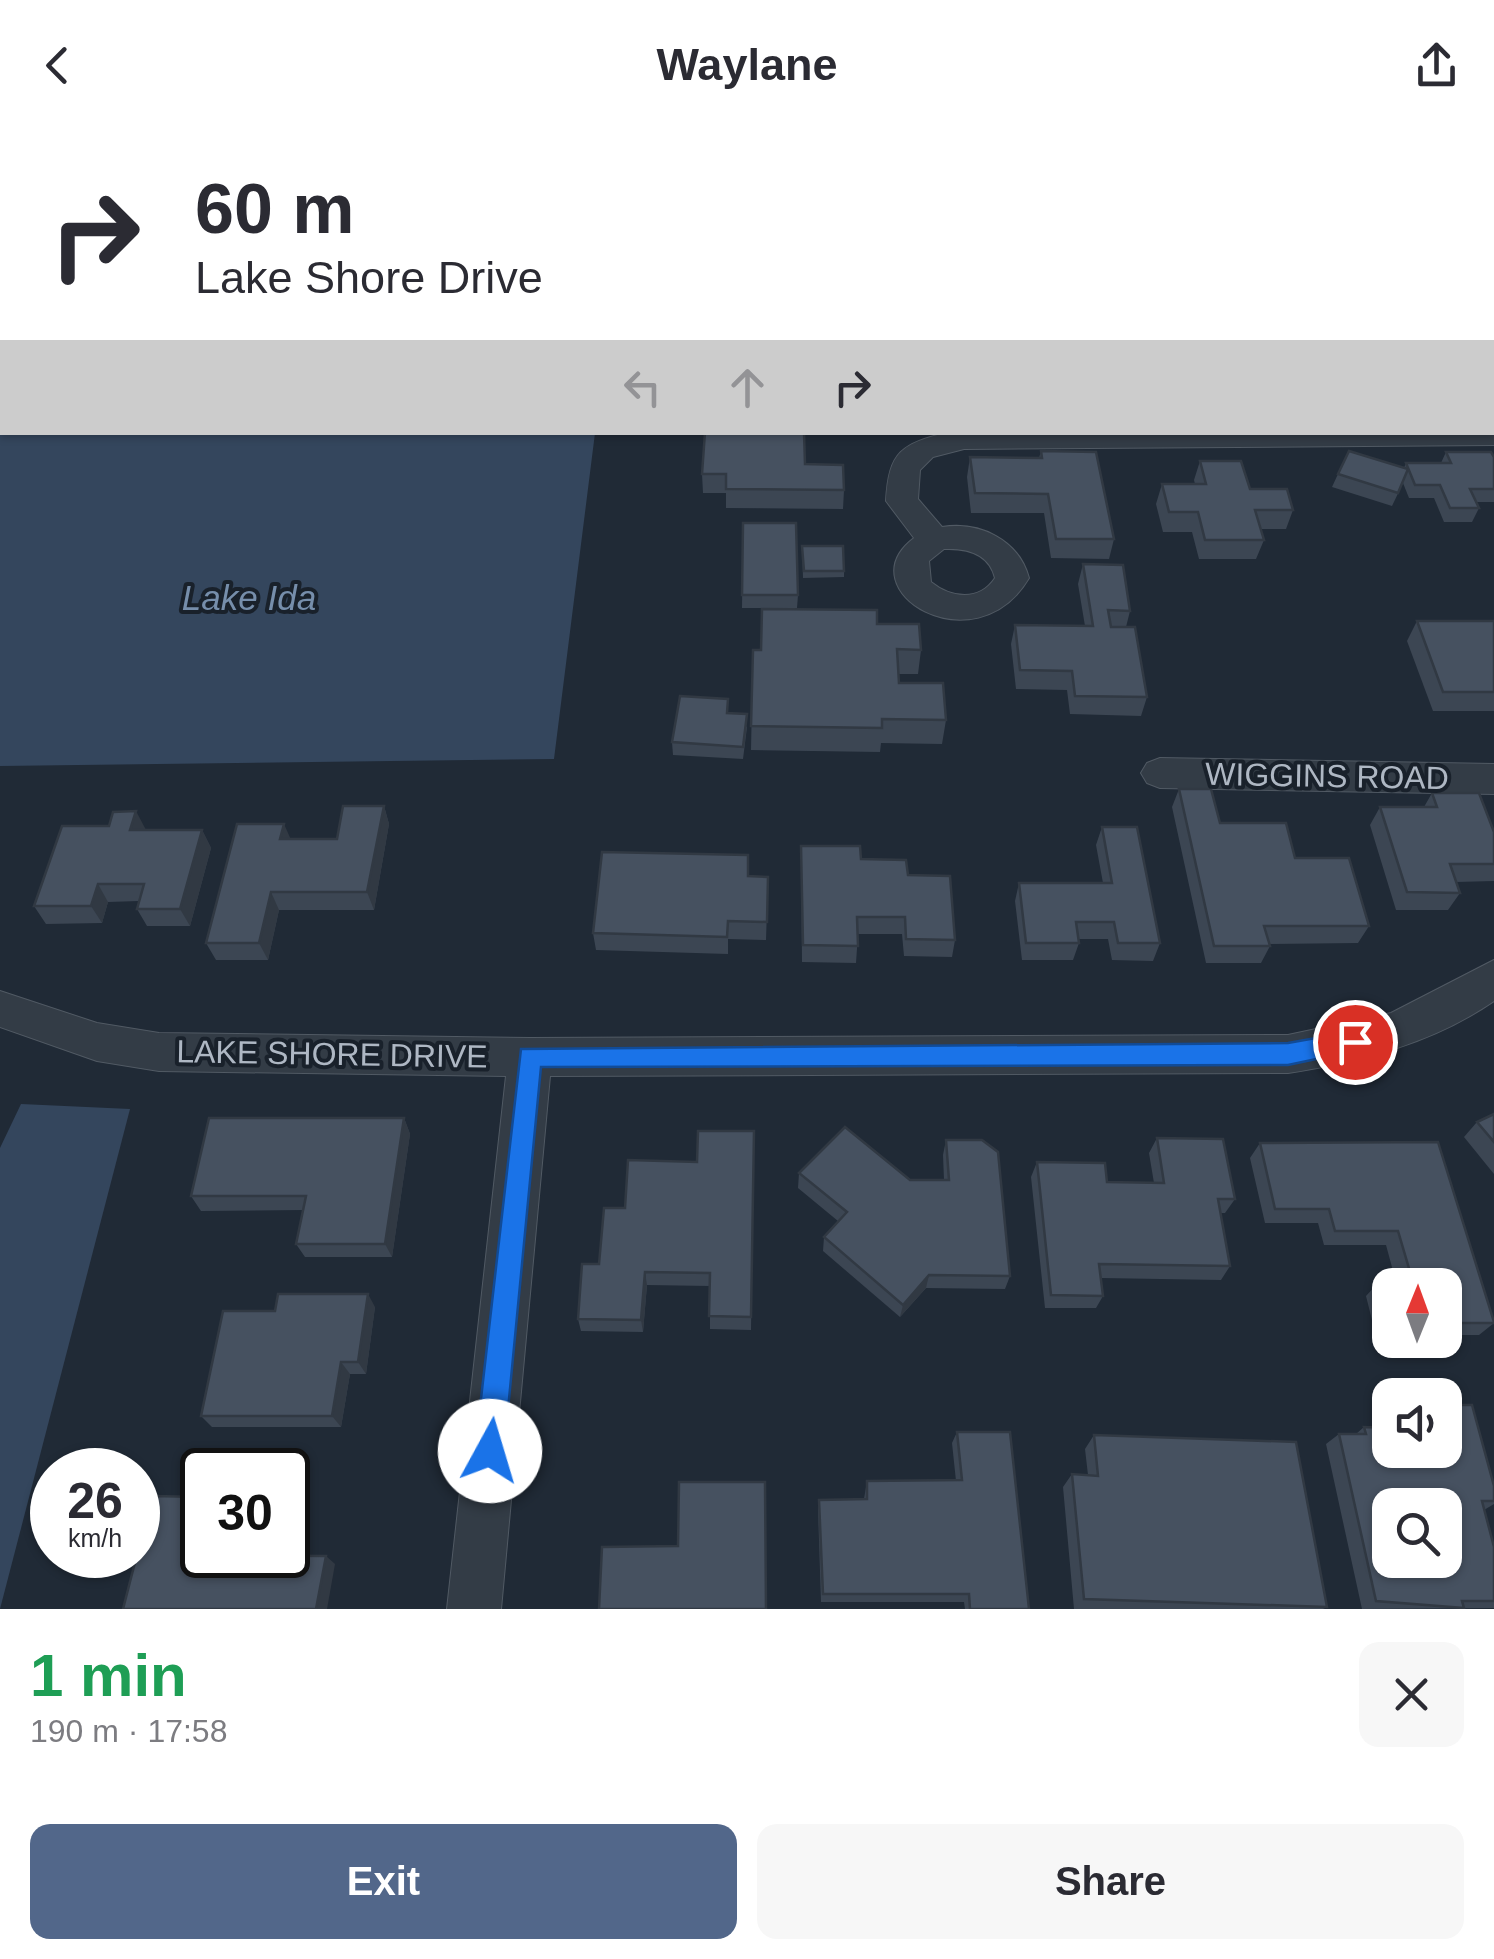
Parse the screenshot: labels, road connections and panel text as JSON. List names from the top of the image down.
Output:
{
  "streets": {
    "street": ["WIGGINS ROAD", "LAKE SHORE DRIVE"]
  },
  "water": ["Lake Ida"],
  "north": "top",
  "page": {
    "header": "Waylane",
    "turn": ["60 m", "Lake Shore Drive"],
    "speed": "26 km/h",
    "limit": "30",
    "heading": ["1 min", "190 m · 17:58"],
    "buttons": ["Exit", "Share"]
  }
}
